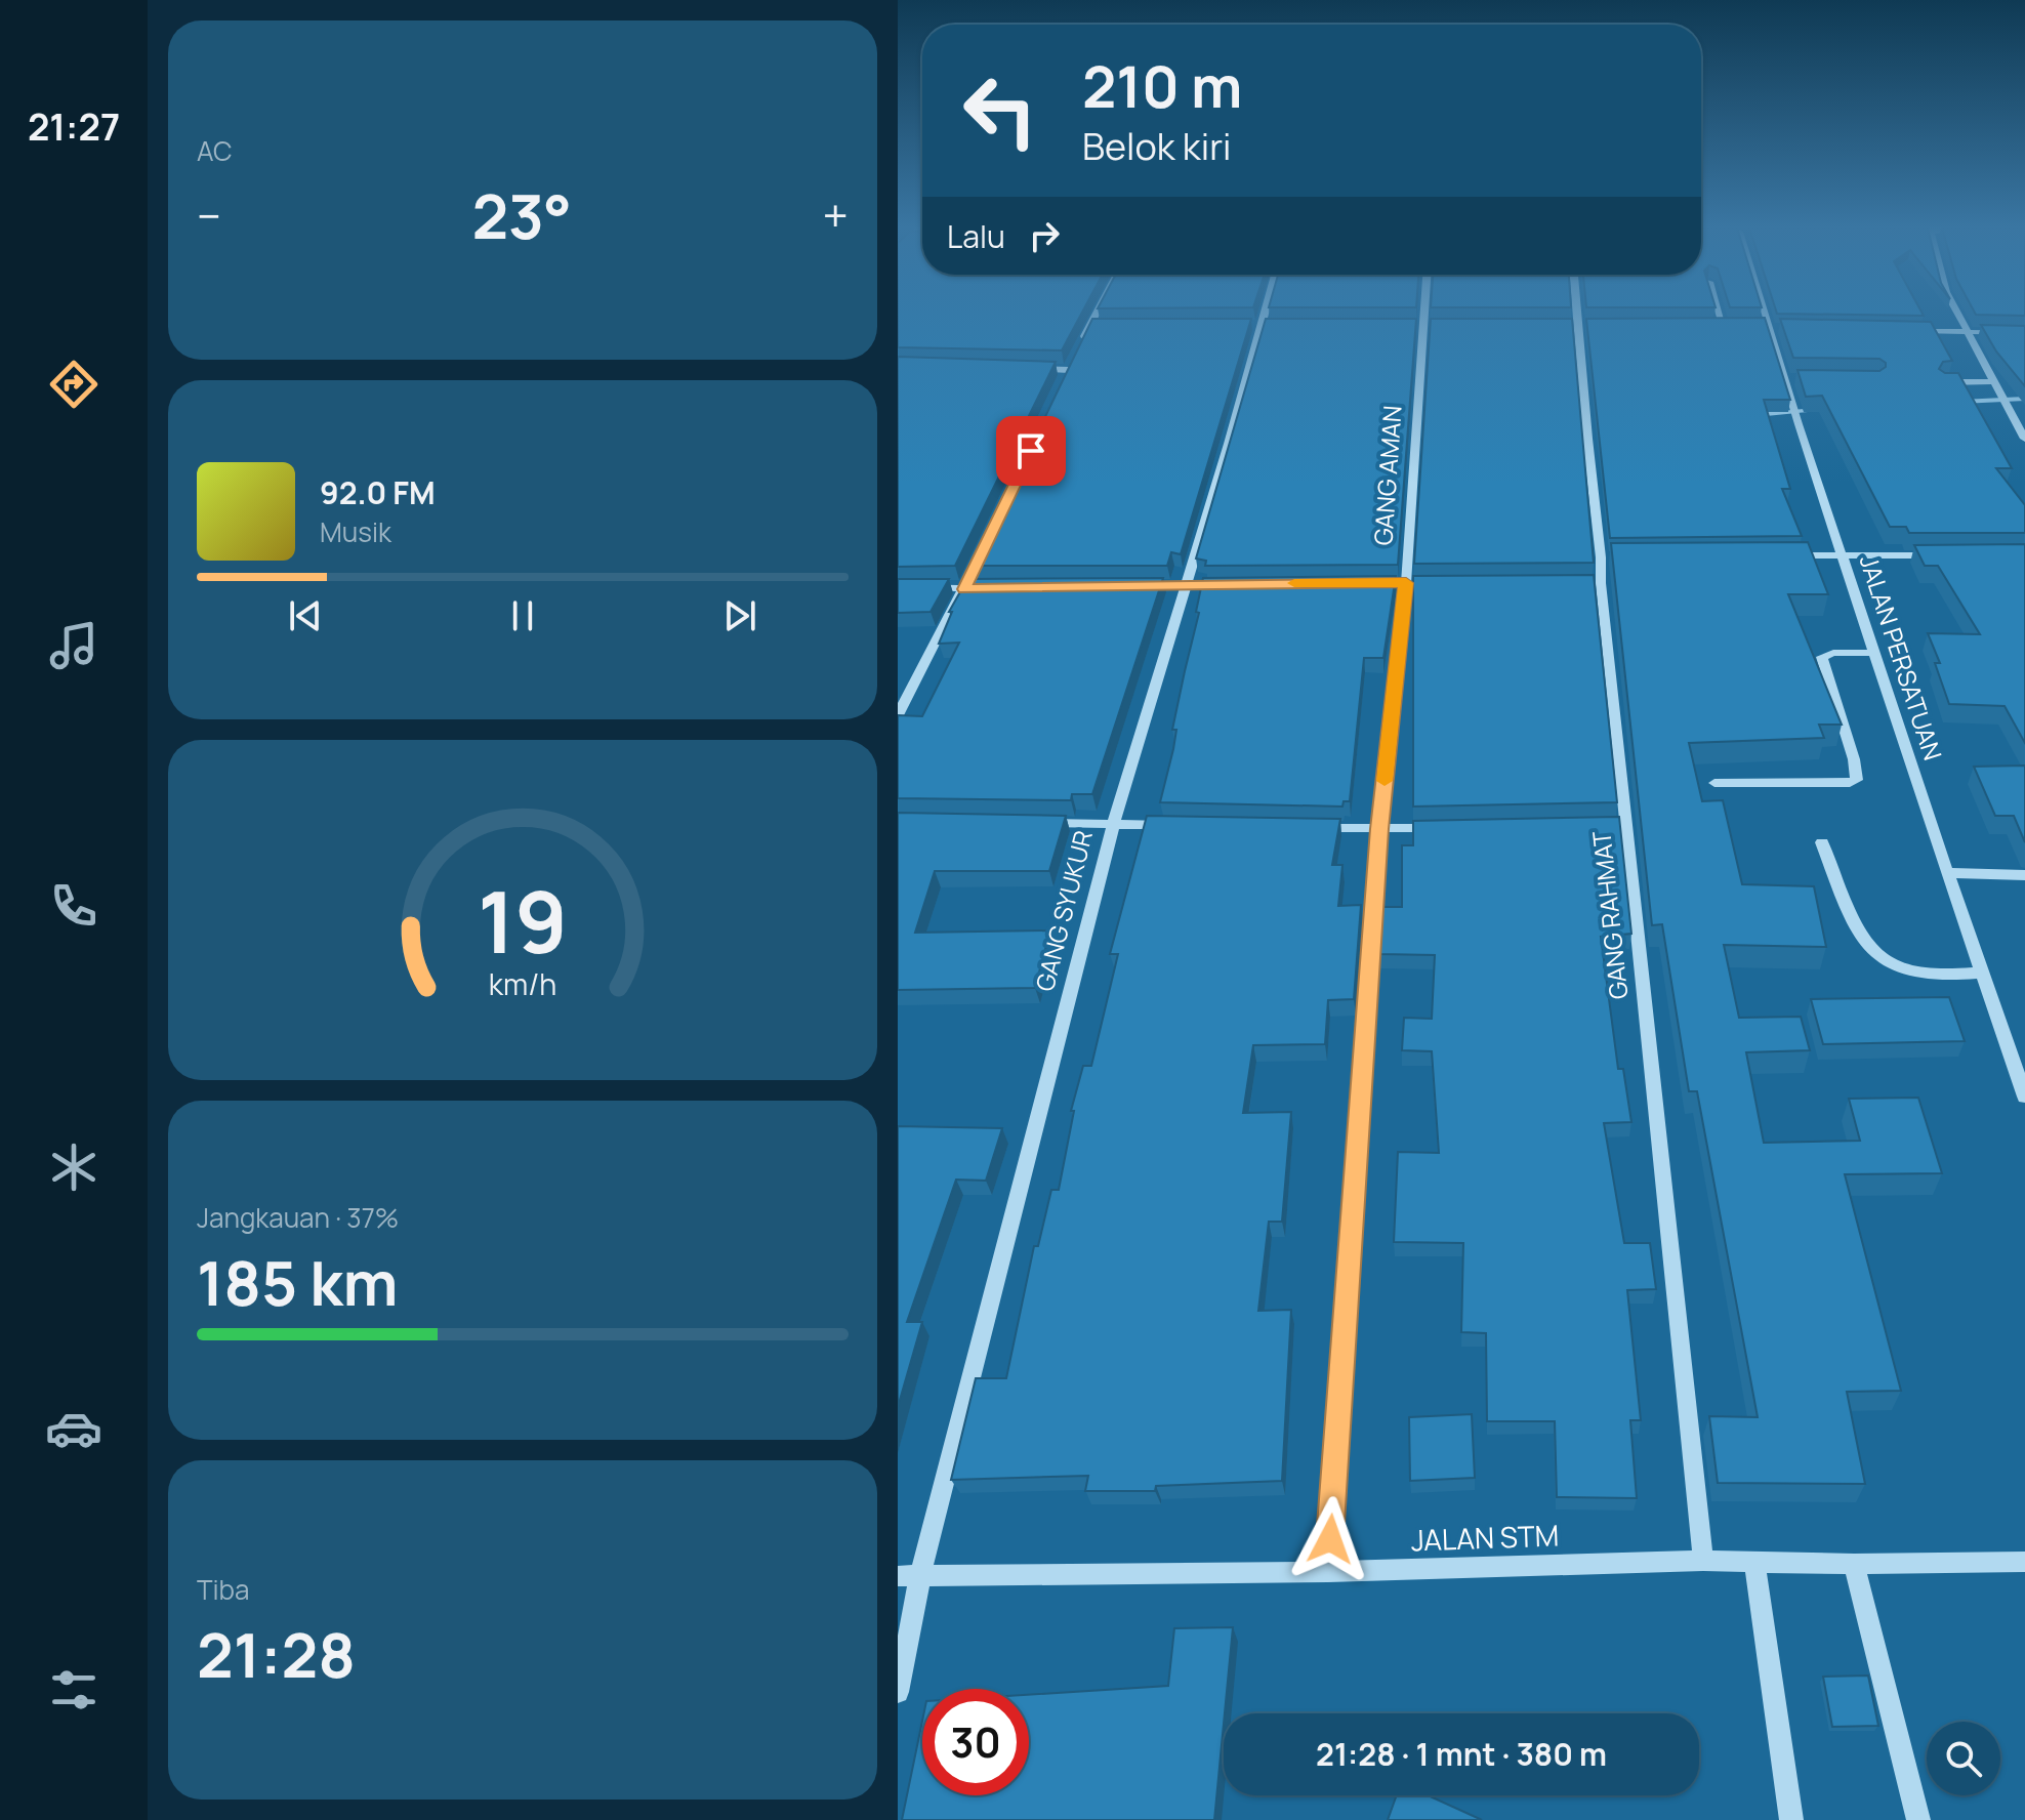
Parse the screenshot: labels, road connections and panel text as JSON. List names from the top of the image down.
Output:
{
  "streets": {
    "street": [
      "GANG AMAN",
      "JALAN PERSATUAN",
      "GANG SYUKUR",
      "GANG RAHMAT",
      "JALAN STM"
    ]
  },
  "crossings": [
    ["GANG AMAN", "JALAN STM"],
    ["GANG SYUKUR", "JALAN STM"],
    ["GANG RAHMAT", "JALAN STM"]
  ],
  "page": {
    "tabs": "21:27",
    "tile": [
      "AC",
      ["Jangkauan · 37%", "185 km"],
      ["Tiba", "21:28"]
    ],
    "turn": ["210 m", "Belok kiri"],
    "heat": ["−", "23°", "+"],
    "then": "Lalu",
    "song": ["92.0 FM", "Musik"],
    "limit": "30",
    "trip": "21:28 · 1 mnt · 380 m",
    "gauge": ["19", "km/h"]
  }
}
